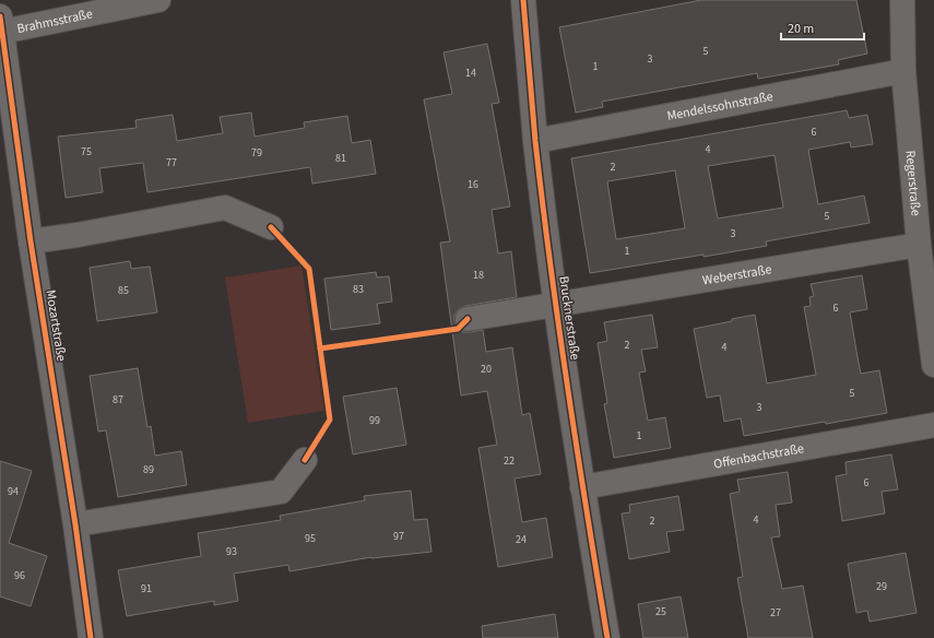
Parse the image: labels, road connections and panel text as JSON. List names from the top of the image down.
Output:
{
  "streets": {
    "street": [
      "Brahmsstraße",
      "Mendelssohnstraße",
      "Regerstraße",
      "Weberstraße",
      "Brucknerstraße",
      "Mozartstraße",
      "Offenbachstraße"
    ]
  },
  "crossings": [
    ["Brahmsstraße", "Mozartstraße"],
    ["Mendelssohnstraße", "Regerstraße"],
    ["Mendelssohnstraße", "Brucknerstraße"],
    ["Regerstraße", "Weberstraße"],
    ["Weberstraße", "Brucknerstraße"],
    ["Brucknerstraße", "Offenbachstraße"]
  ],
  "house_numbers": [
    "5",
    "3",
    "1",
    "14",
    "6",
    "4",
    "75",
    "79",
    "81",
    "77",
    "2",
    "16",
    "5",
    "3",
    "1",
    "18",
    "83",
    "85",
    "6",
    "2",
    "4",
    "20",
    "5",
    "87",
    "3",
    "99",
    "1",
    "22",
    "89",
    "6",
    "94",
    "4",
    "2",
    "97",
    "95",
    "24",
    "93",
    "96",
    "29",
    "91",
    "25",
    "27"
  ],
  "scale_bar": "20 m"
}
